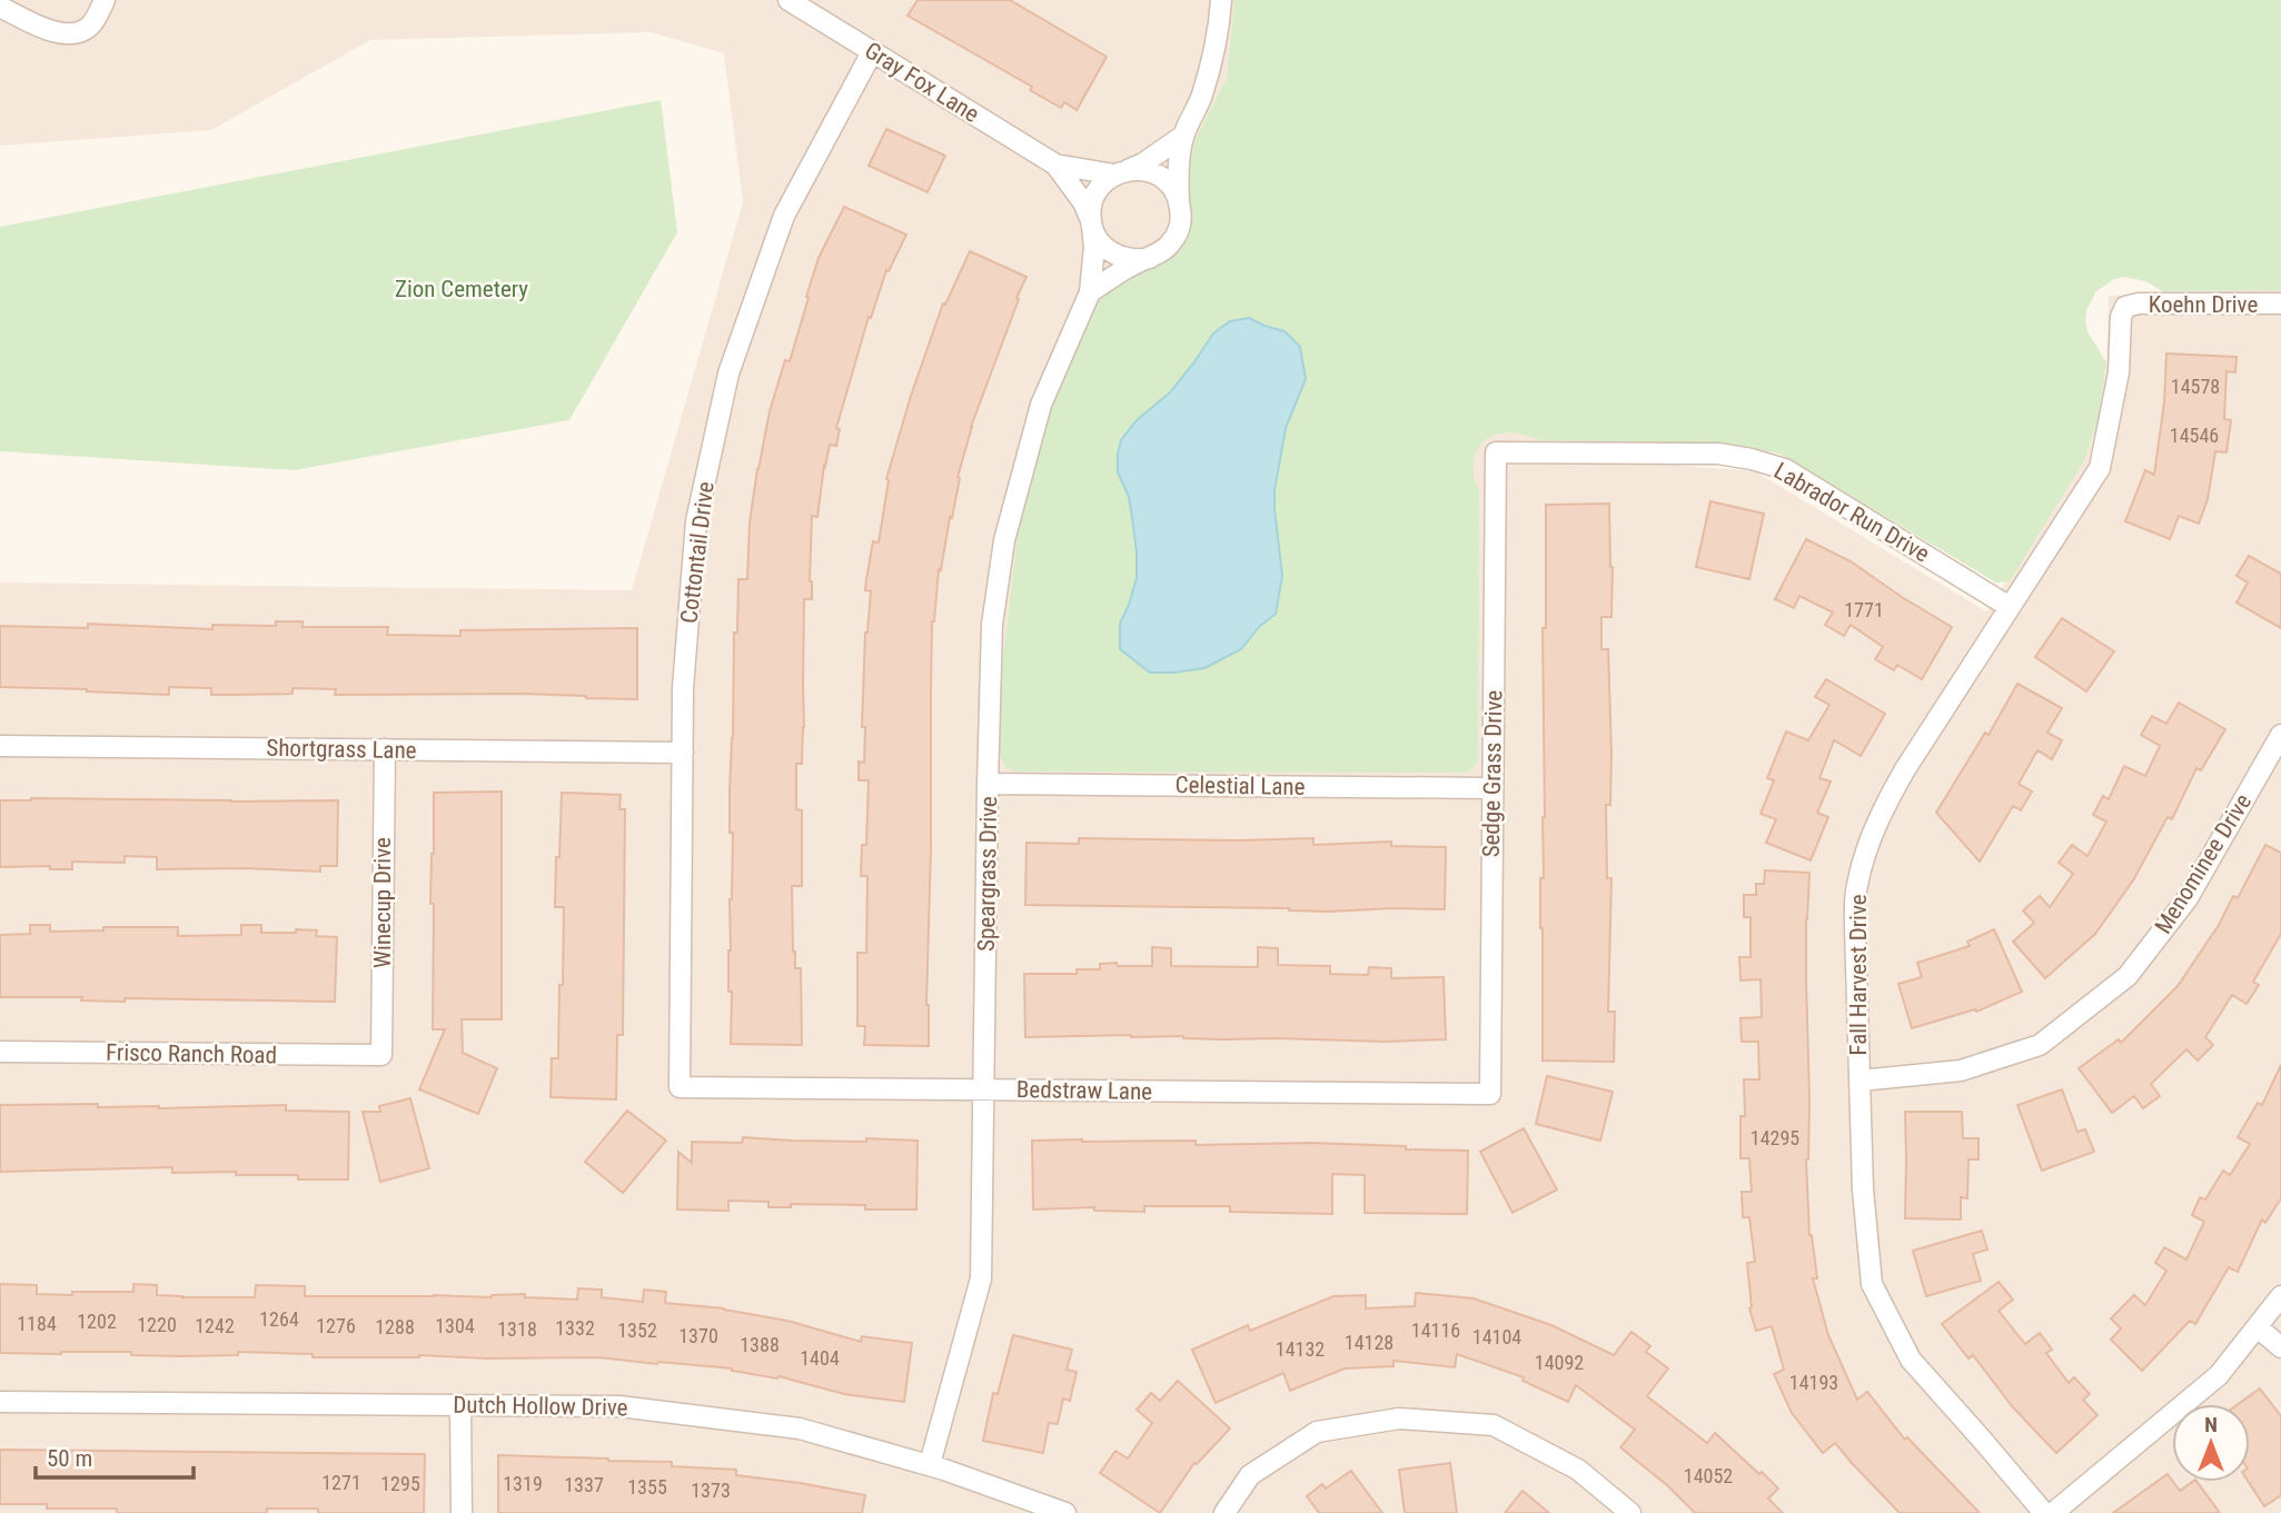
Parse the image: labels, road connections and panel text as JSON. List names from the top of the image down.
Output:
{
  "streets": {
    "street": [
      "Gray Fox Lane",
      "Koehn Drive",
      "Labrador Run Drive",
      "Cottontail Drive",
      "Shortgrass Lane",
      "Sedge Grass Drive",
      "Celestial Lane",
      "Menominee Drive",
      "Speargrass Drive",
      "Winecup Drive",
      "Fall Harvest Drive",
      "Frisco Ranch Road",
      "Bedstraw Lane",
      "Dutch Hollow Drive"
    ]
  },
  "crossings": [
    ["Gray Fox Lane", "Cottontail Drive"],
    ["Gray Fox Lane", "Speargrass Drive"],
    ["Koehn Drive", "Fall Harvest Drive"],
    ["Labrador Run Drive", "Sedge Grass Drive"],
    ["Labrador Run Drive", "Fall Harvest Drive"],
    ["Cottontail Drive", "Shortgrass Lane"],
    ["Cottontail Drive", "Bedstraw Lane"],
    ["Shortgrass Lane", "Winecup Drive"],
    ["Sedge Grass Drive", "Celestial Lane"],
    ["Sedge Grass Drive", "Bedstraw Lane"],
    ["Celestial Lane", "Speargrass Drive"],
    ["Menominee Drive", "Fall Harvest Drive"],
    ["Speargrass Drive", "Bedstraw Lane"],
    ["Speargrass Drive", "Dutch Hollow Drive"],
    ["Winecup Drive", "Frisco Ranch Road"]
  ],
  "parks": ["Zion Cemetery"],
  "house_numbers": [
    "14578",
    "14546",
    "1771",
    "14295",
    "1264",
    "1202",
    "1184",
    "1220",
    "1242",
    "1276",
    "1304",
    "1288",
    "1332",
    "1318",
    "1352",
    "14116",
    "1370",
    "14104",
    "14128",
    "1388",
    "14132",
    "1404",
    "14092",
    "14193",
    "14052",
    "1271",
    "1295",
    "1319",
    "1337",
    "1355",
    "1373"
  ],
  "scale_bar": "50 m",
  "north": "top"
}
